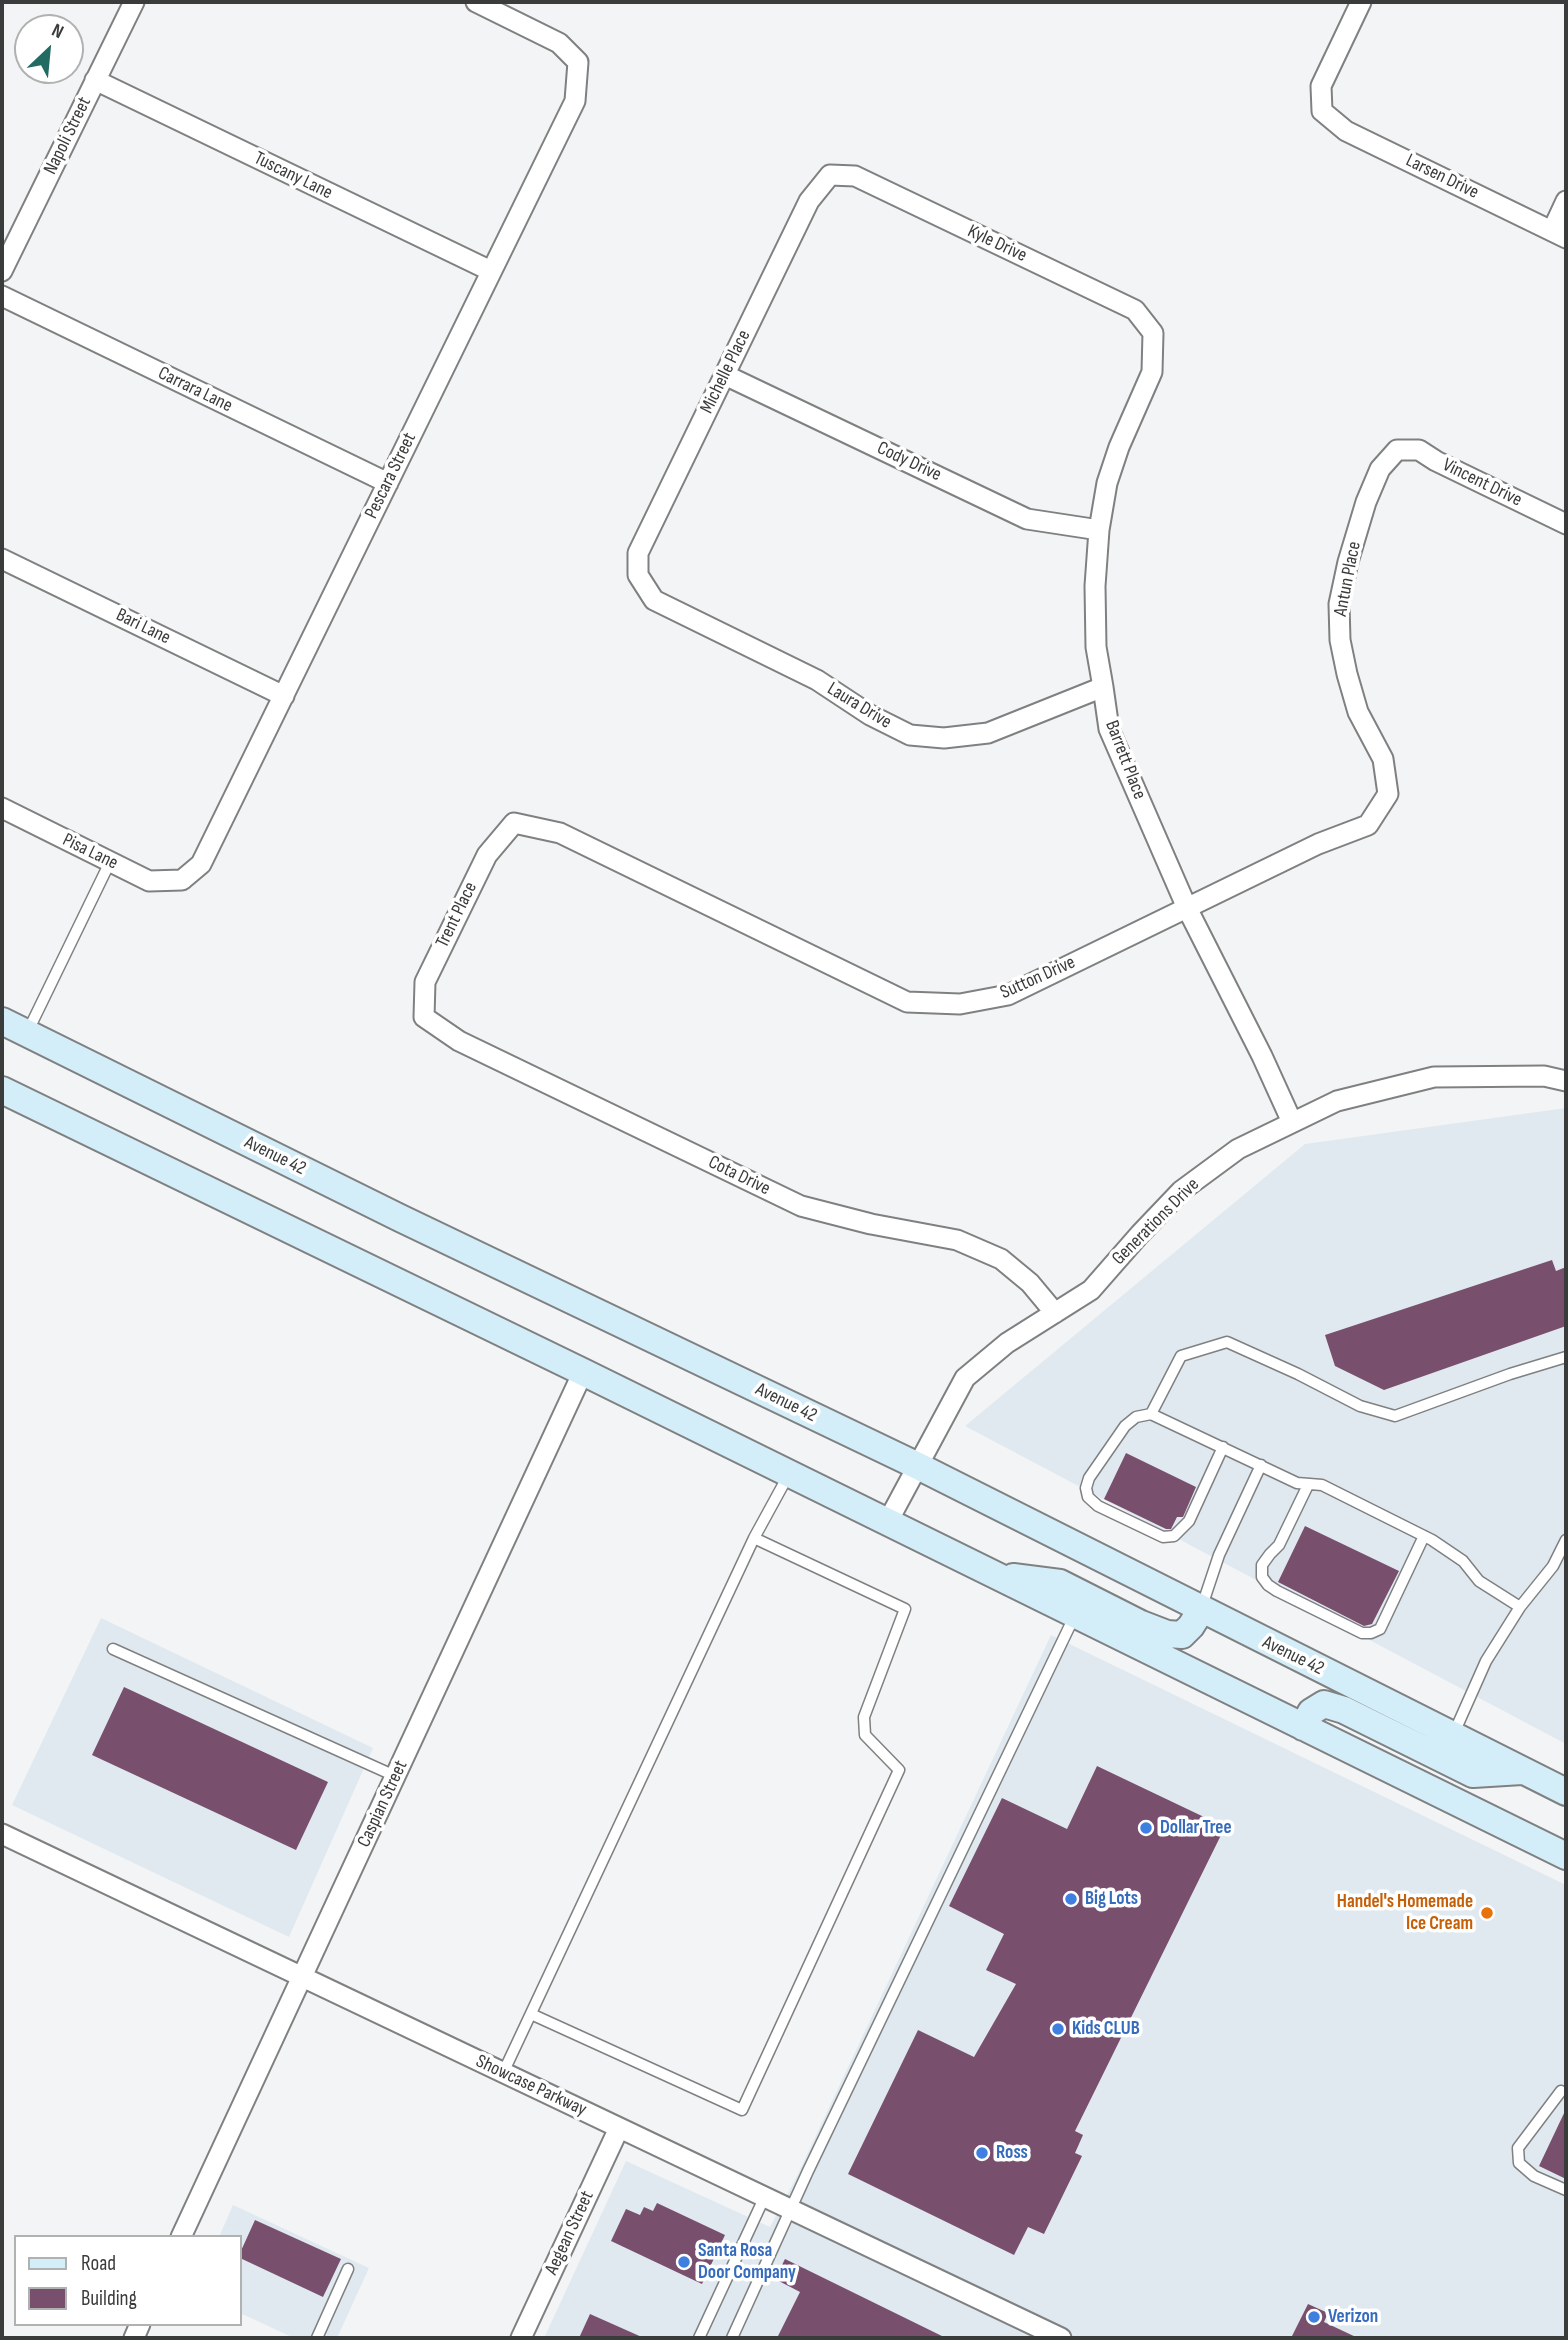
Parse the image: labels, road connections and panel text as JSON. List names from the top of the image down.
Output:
{
  "streets": {
    "main road": ["Avenue 42"],
    "street": [
      "Napoli Street",
      "Tuscany Lane",
      "Larsen Drive",
      "Kyle Drive",
      "Michelle Place",
      "Carrara Lane",
      "Cody Drive",
      "Pescara Street",
      "Vincent Drive",
      "Antun Place",
      "Bari Lane",
      "Laura Drive",
      "Barrett Place",
      "Pisa Lane",
      "Trent Place",
      "Sutton Drive",
      "Cota Drive",
      "Generations Drive",
      "Caspian Street",
      "Showcase Parkway",
      "Aegean Street"
    ]
  },
  "crossings": [
    ["Napoli Street", "Tuscany Lane"],
    ["Tuscany Lane", "Pescara Street"],
    ["Kyle Drive", "Michelle Place"],
    ["Kyle Drive", "Barrett Place"],
    ["Michelle Place", "Cody Drive"],
    ["Michelle Place", "Laura Drive"],
    ["Carrara Lane", "Pescara Street"],
    ["Cody Drive", "Barrett Place"],
    ["Pescara Street", "Bari Lane"],
    ["Pescara Street", "Pisa Lane"],
    ["Vincent Drive", "Antun Place"],
    ["Antun Place", "Sutton Drive"],
    ["Laura Drive", "Barrett Place"],
    ["Barrett Place", "Sutton Drive"],
    ["Barrett Place", "Generations Drive"],
    ["Trent Place", "Sutton Drive"],
    ["Trent Place", "Cota Drive"],
    ["Avenue 42", "Generations Drive"],
    ["Cota Drive", "Generations Drive"],
    ["Caspian Street", "Showcase Parkway"],
    ["Showcase Parkway", "Aegean Street"]
  ],
  "places": [
    "Dollar Tree",
    "Big Lots",
    "Handel's Homemade Ice Cream",
    "Kids CLUB",
    "Ross",
    "Santa Rosa Door Company",
    "Verizon"
  ],
  "legend": ["Road", "Building"],
  "north": "top right"
}
